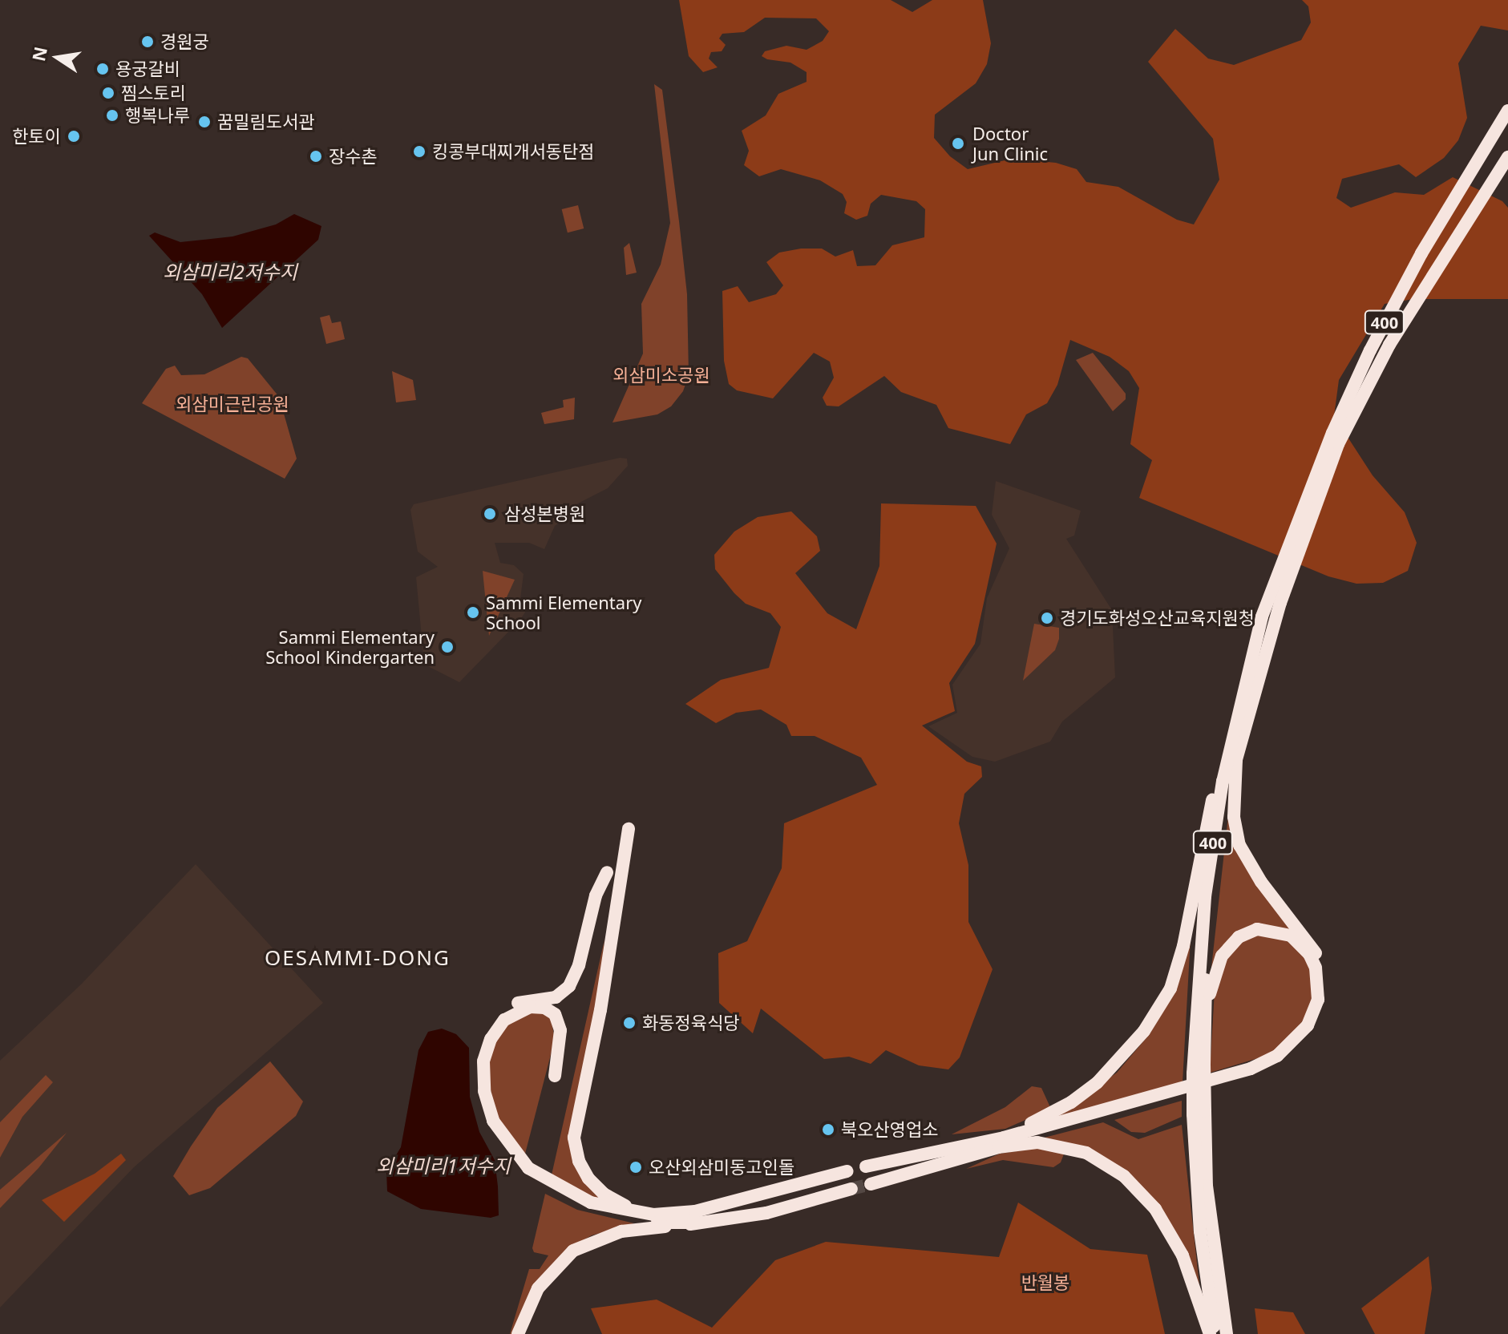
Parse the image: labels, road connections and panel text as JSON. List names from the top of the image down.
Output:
{
  "streets": {
    "highway": ["400"]
  },
  "districts": ["OESAMMI-DONG"],
  "water": ["외삼미리2저수지", "외삼미리1저수지"],
  "parks": ["외삼미소공원", "외삼미근린공원", "반월봉"],
  "places": [
    "경원궁",
    "용궁갈비",
    "찜스토리",
    "행복나루",
    "꿈밀림도서관",
    "한토이",
    "Doctor Jun Clinic",
    "킹콩부대찌개서동탄점",
    "장수촌",
    "삼성본병원",
    "Sammi Elementary School",
    "경기도화성오산교육지원청",
    "Sammi Elementary School Kindergarten",
    "화동정육식당",
    "북오산영업소",
    "오산외삼미동고인돌"
  ],
  "north": "left"
}
